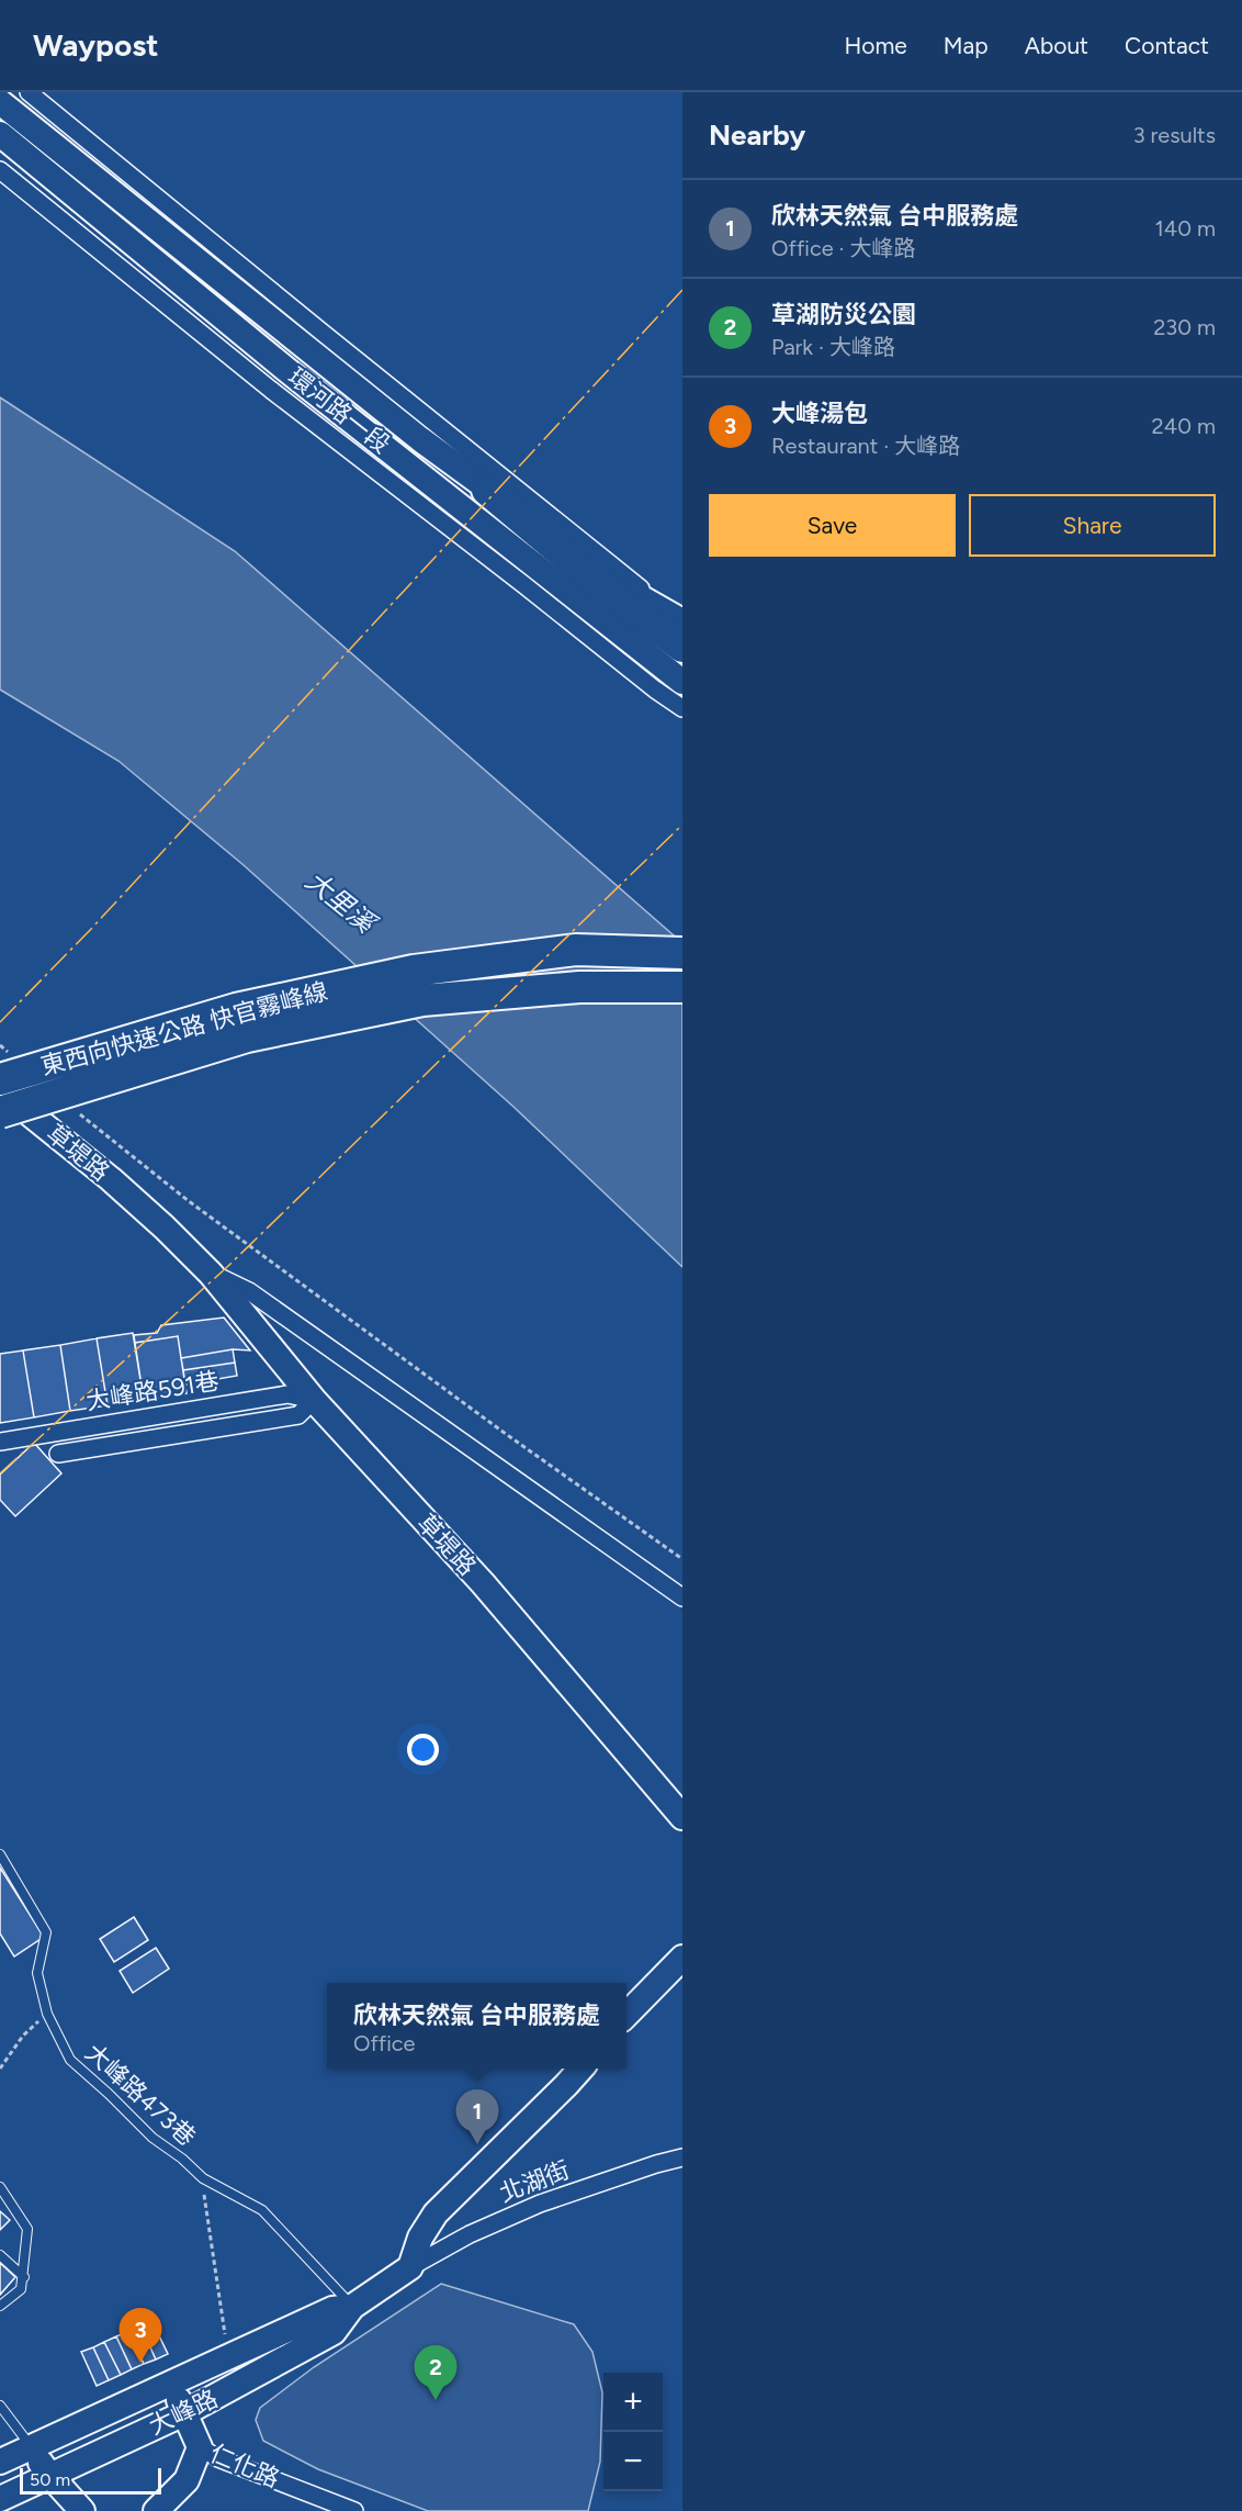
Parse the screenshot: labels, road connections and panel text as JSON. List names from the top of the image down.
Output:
{
  "streets": {
    "highway": ["東西向快速公路 快官霧峰線"],
    "street": [
      "環河路一段",
      "草堤路",
      "大峰路591巷",
      "北湖街",
      "大峰路",
      "仁化路"
    ],
    "lane": ["大峰路473巷"]
  },
  "crossings": [
    ["東西向快速公路 快官霧峰線", "草堤路"],
    ["草堤路", "大峰路591巷"],
    ["大峰路473巷", "大峰路"],
    ["北湖街", "大峰路"],
    ["大峰路", "仁化路"]
  ],
  "water": ["大里溪"],
  "scale_bar": "50 m",
  "page": {
    "header": "Waypost",
    "nav": [
      "Home",
      "Map",
      "About",
      "Contact"
    ],
    "heading": ["Nearby", "3 results"],
    "list": [
      {
        "mark": "1",
        "name": "欣林天然氣 台中服務處",
        "note": "Office · 大峰路",
        "value": "140 m"
      },
      {
        "mark": "2",
        "name": "草湖防災公園",
        "note": "Park · 大峰路",
        "value": "230 m"
      },
      {
        "mark": "3",
        "name": "大峰湯包",
        "note": "Restaurant · 大峰路",
        "value": "240 m"
      }
    ],
    "buttons": ["Save", "Share"],
    "popup": ["欣林天然氣 台中服務處", "Office"],
    "pins": ["1", "3", "2"],
    "map_buttons": ["+", "−"],
    "scale": "50 m"
  }
}
